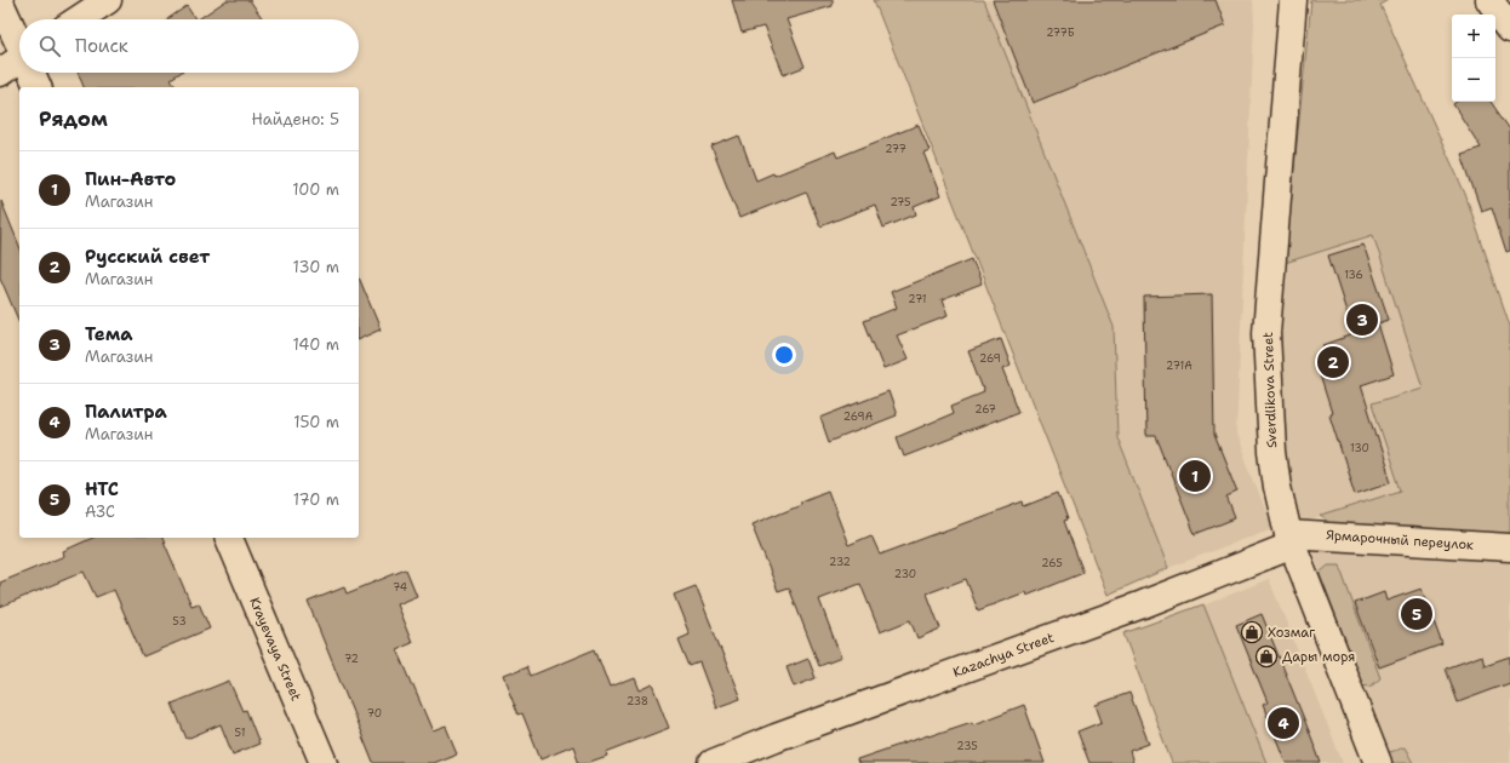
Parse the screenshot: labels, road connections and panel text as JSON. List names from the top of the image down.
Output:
{
  "streets": {
    "street": [
      "Sverdlikova Street",
      "Ярмарочный переулок",
      "Krayevaya Street",
      "Kazachya Street"
    ]
  },
  "crossings": [
    ["Sverdlikova Street", "Ярмарочный переулок"],
    ["Sverdlikova Street", "Kazachya Street"],
    ["Ярмарочный переулок", "Kazachya Street"]
  ],
  "places": {
    "shop": ["Хозмаг", "Дары моря"]
  },
  "house_numbers": [
    "277Б",
    "277",
    "275",
    "136",
    "271",
    "269",
    "271А",
    "267",
    "269А",
    "130",
    "232",
    "265",
    "230",
    "74",
    "53",
    "72",
    "238",
    "70",
    "51",
    "235"
  ],
  "page": {
    "map_buttons": ["+", "−"],
    "search": "Поиск",
    "heading": ["Рядом", "Найдено: 5"],
    "list": [
      {
        "mark": "1",
        "name": "Пин-Авто",
        "note": "Магазин",
        "value": "100 m"
      },
      {
        "mark": "2",
        "name": "Русский свет",
        "note": "Магазин",
        "value": "130 m"
      },
      {
        "mark": "3",
        "name": "Тема",
        "note": "Магазин",
        "value": "140 m"
      },
      {
        "mark": "4",
        "name": "Палитра",
        "note": "Магазин",
        "value": "150 m"
      },
      {
        "mark": "5",
        "name": "НТС",
        "note": "АЗС",
        "value": "170 m"
      }
    ],
    "pins": [
      "3",
      "2",
      "1",
      "5",
      "4"
    ]
  }
}
